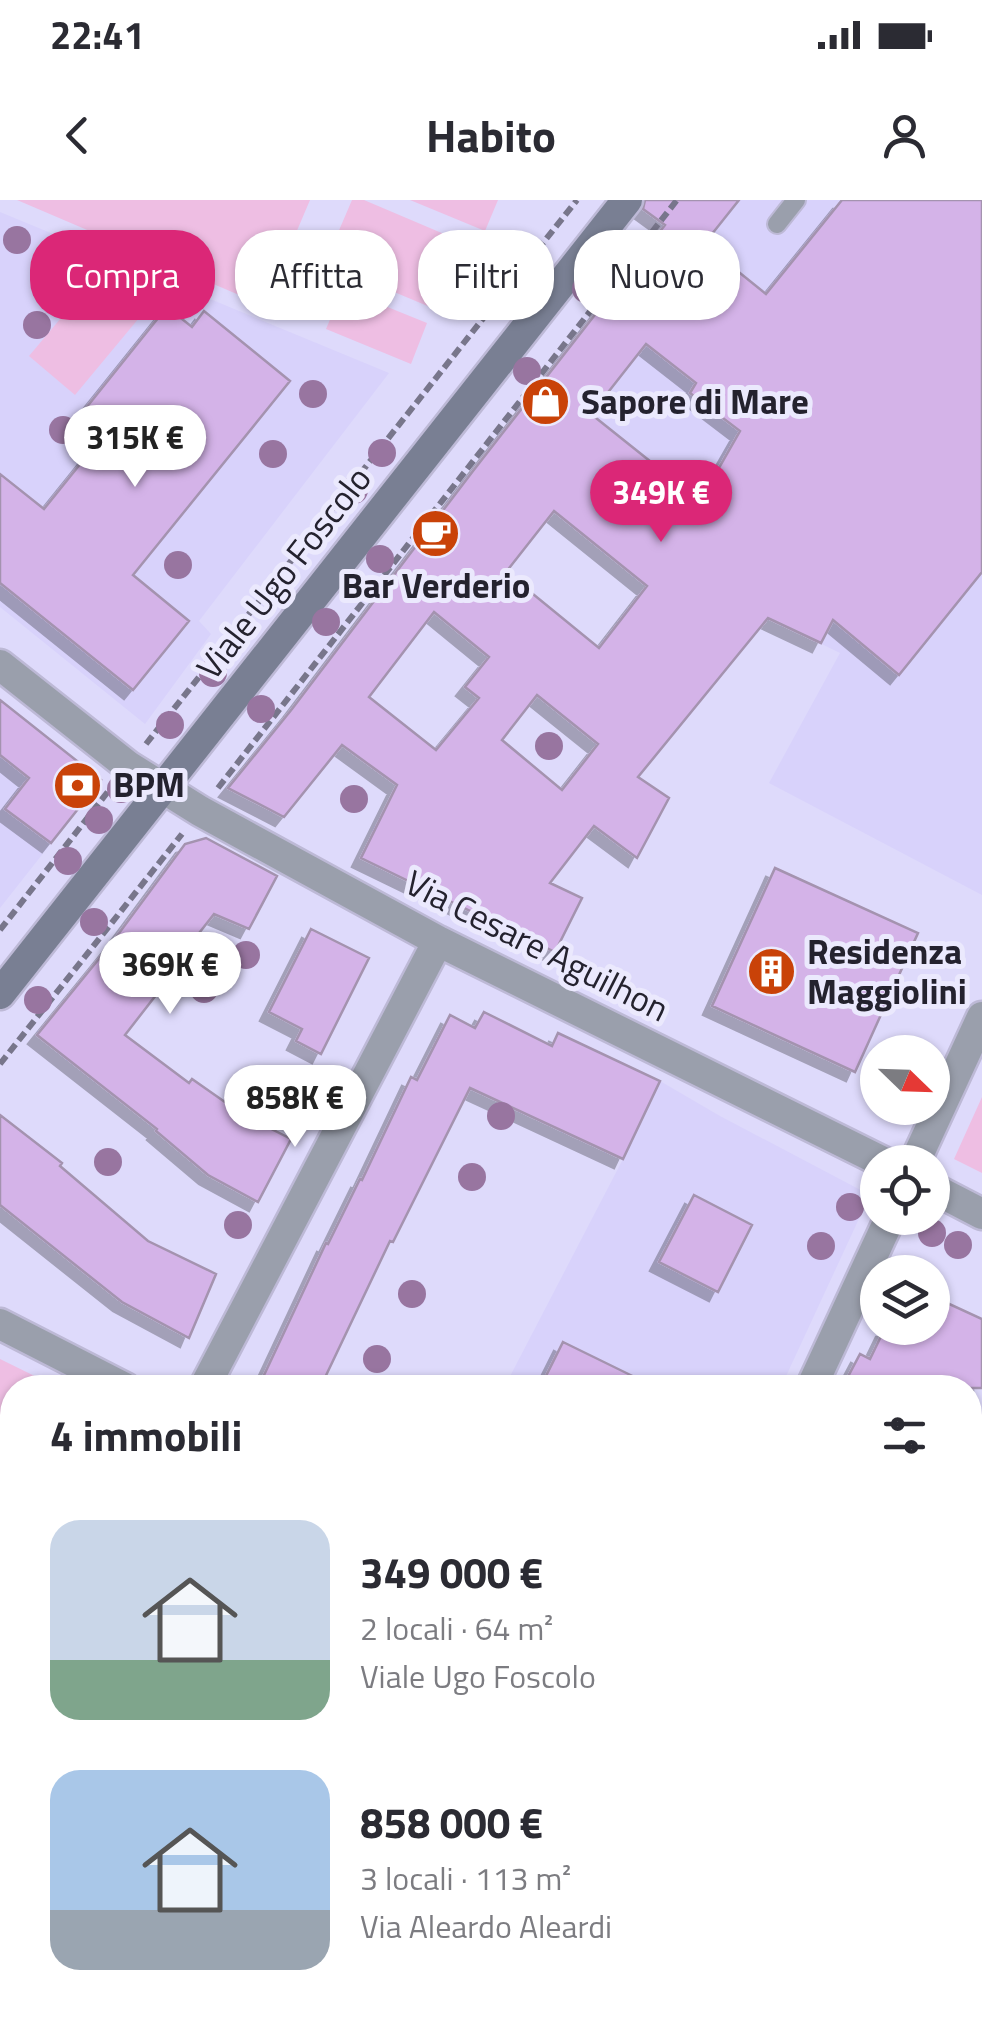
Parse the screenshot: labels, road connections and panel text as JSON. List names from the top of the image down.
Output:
{
  "streets": {
    "street": ["Viale Ugo Foscolo", "Via Cesare Aguilhon"]
  },
  "crossings": [
    ["Viale Ugo Foscolo", "Via Cesare Aguilhon"]
  ],
  "places": {
    "shop": ["Sapore di Mare"],
    "cafe": ["Bar Verderio"],
    "bank": ["BPM"],
    "building": ["Residenza Maggiolini"]
  },
  "north": "bottom right",
  "page": {
    "status": "22:41",
    "header": "Habito",
    "chip": [
      "Compra",
      "Affitta",
      "Filtri",
      "Nuovo"
    ],
    "price": [
      "315K €",
      "349K €",
      "369K €",
      "858K €"
    ],
    "heading": "4 immobili",
    "list": [
      {
        "name": "349 000 €",
        "note": "2 locali · 64 m² · Viale Ugo Foscolo"
      },
      {
        "name": "858 000 €",
        "note": "3 locali · 113 m² · Via Aleardo Aleardi"
      }
    ]
  }
}
